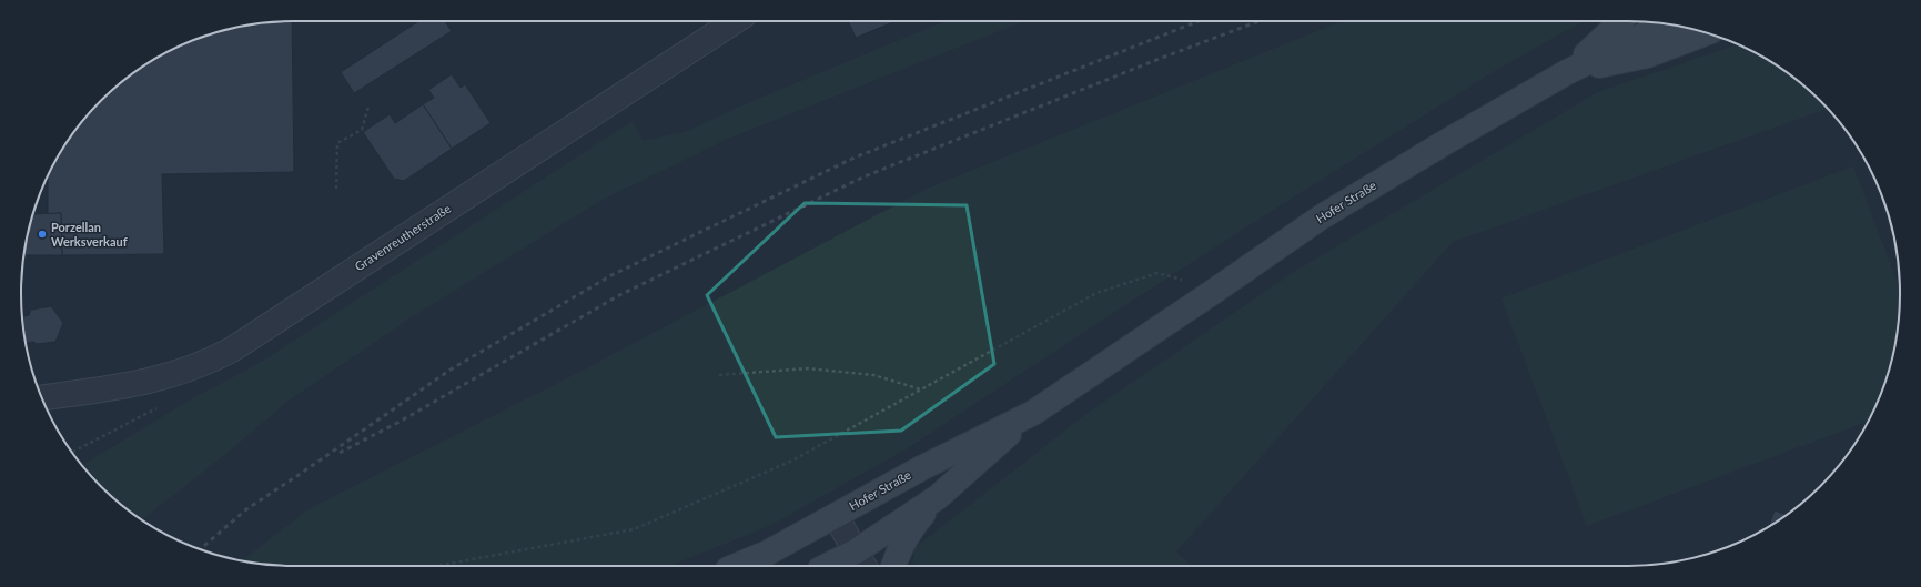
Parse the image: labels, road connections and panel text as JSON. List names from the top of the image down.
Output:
{
  "streets": {
    "main road": ["Hofer Straße"],
    "street": ["Gravenreutherstraße"]
  },
  "places": ["Porzellan Werksverkauf"]
}
